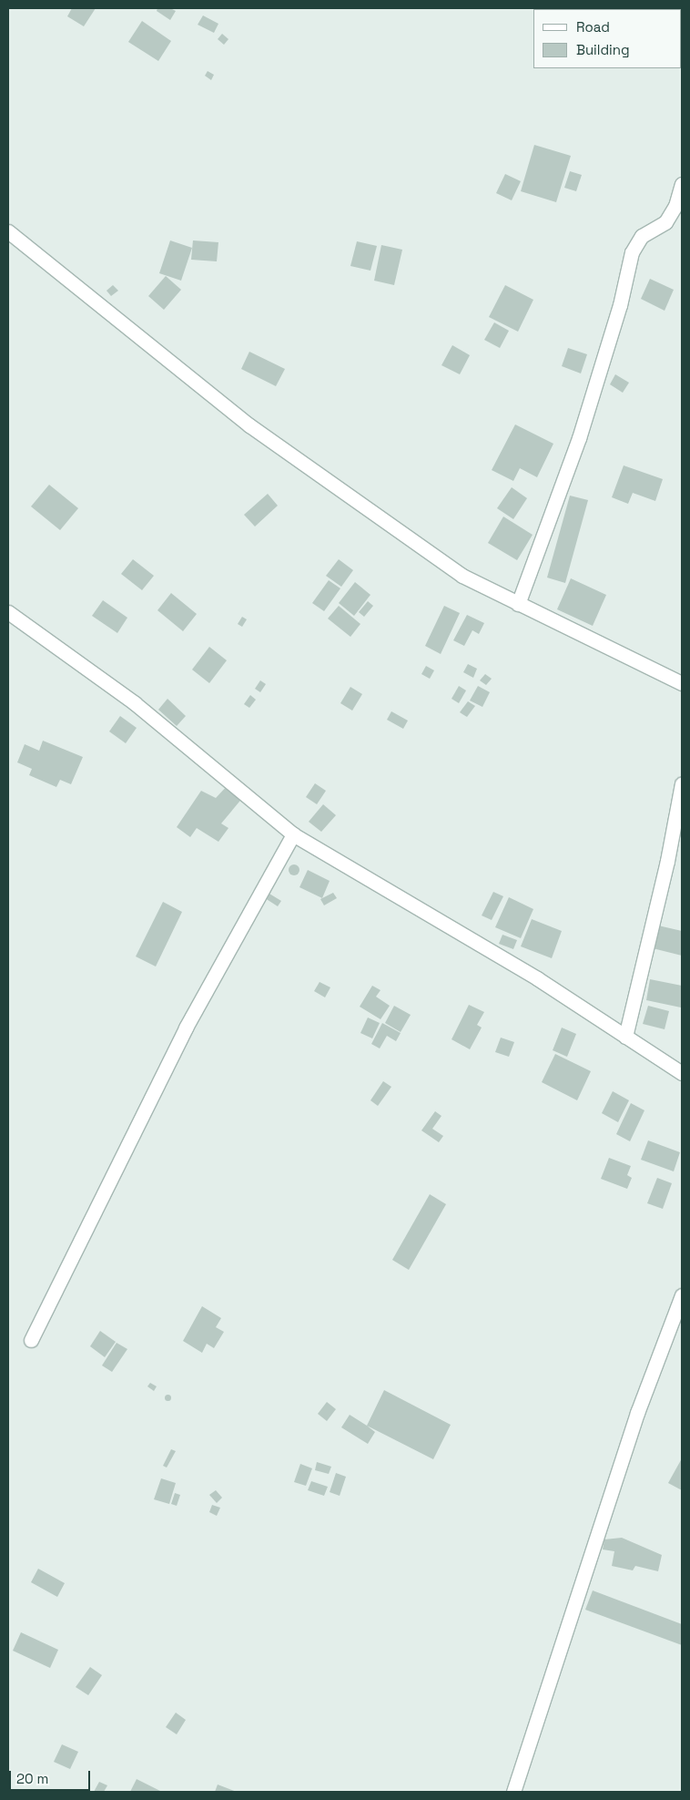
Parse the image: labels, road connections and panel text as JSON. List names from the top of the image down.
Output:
{
  "legend": ["Road", "Building"],
  "scale_bar": "20 m"
}
